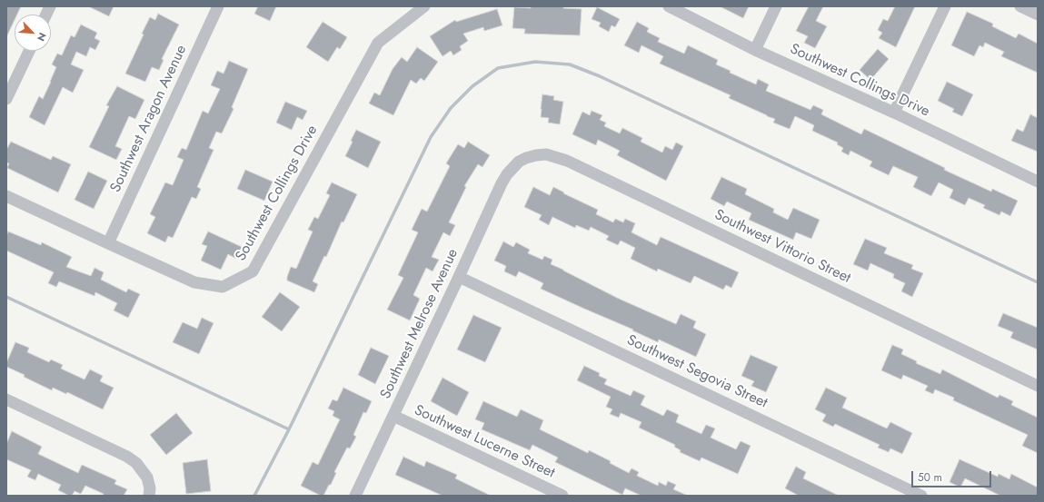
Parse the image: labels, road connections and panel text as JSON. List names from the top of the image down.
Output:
{
  "streets": {
    "street": [
      "Southwest Collings Drive",
      "Southwest Aragon Avenue",
      "Southwest Vittorio Street",
      "Southwest Melrose Avenue",
      "Southwest Segovia Street",
      "Southwest Lucerne Street"
    ]
  },
  "crossings": [
    ["Southwest Collings Drive", "Southwest Aragon Avenue"],
    ["Southwest Vittorio Street", "Southwest Melrose Avenue"],
    ["Southwest Melrose Avenue", "Southwest Segovia Street"],
    ["Southwest Melrose Avenue", "Southwest Lucerne Street"]
  ],
  "scale_bar": "50 m",
  "north": "bottom right"
}
